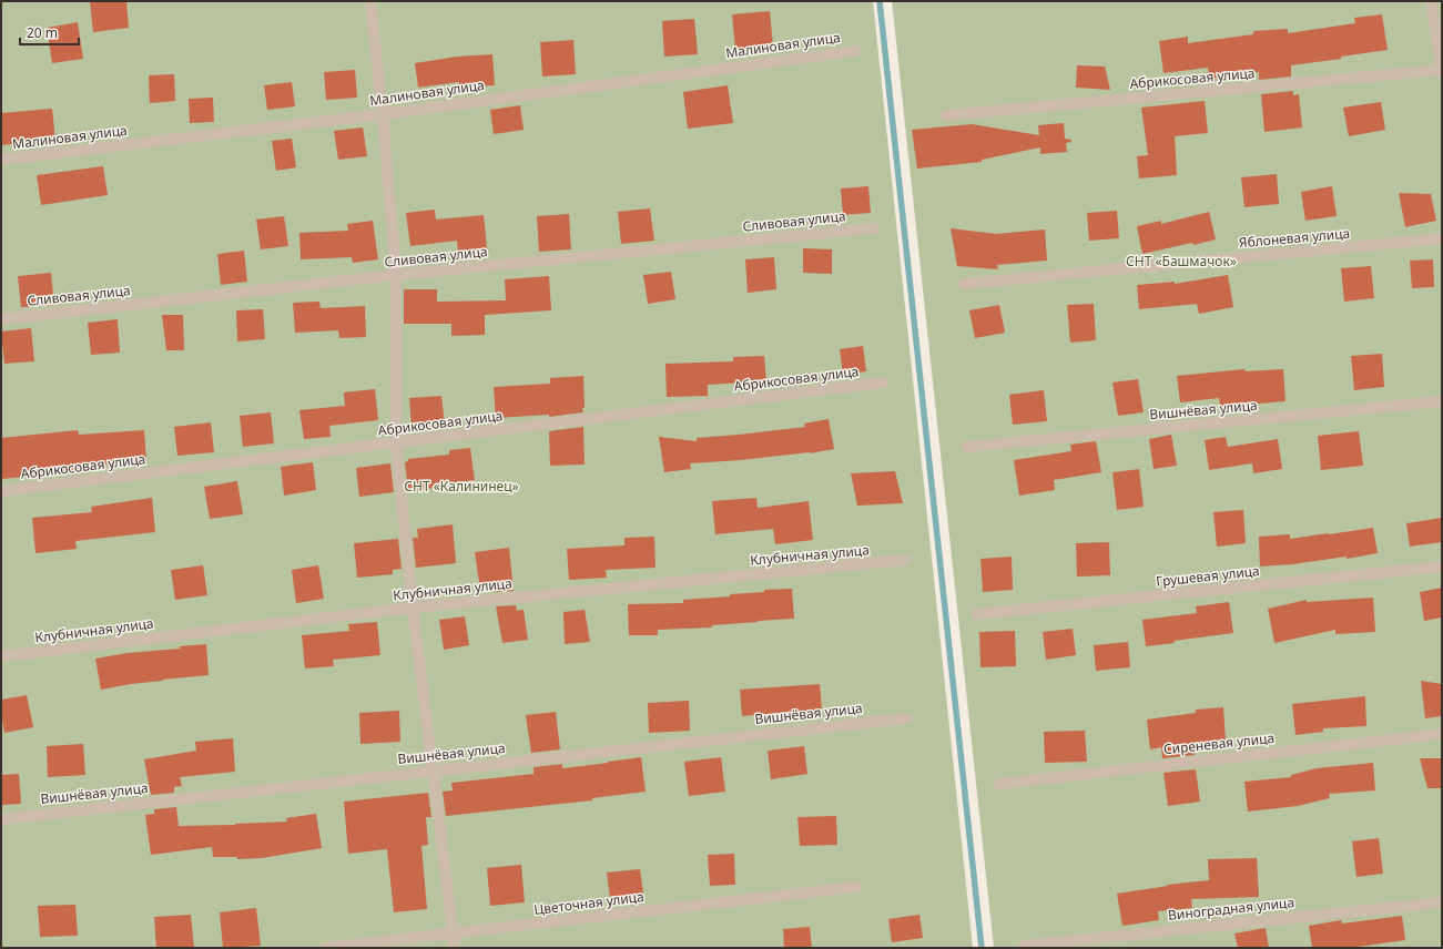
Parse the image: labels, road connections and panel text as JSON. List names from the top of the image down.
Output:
{
  "streets": {
    "street": [
      "Малиновая улица",
      "Абрикосовая улица",
      "Сливовая улица",
      "Яблоневая улица",
      "Вишнёвая улица",
      "Клубничная улица",
      "Грушевая улица",
      "Сиреневая улица",
      "Цветочная улица",
      "Виноградная улица"
    ]
  },
  "parks": ["СНТ «Башмачок»", "СНТ «Калининец»"],
  "scale_bar": "20 m"
}
